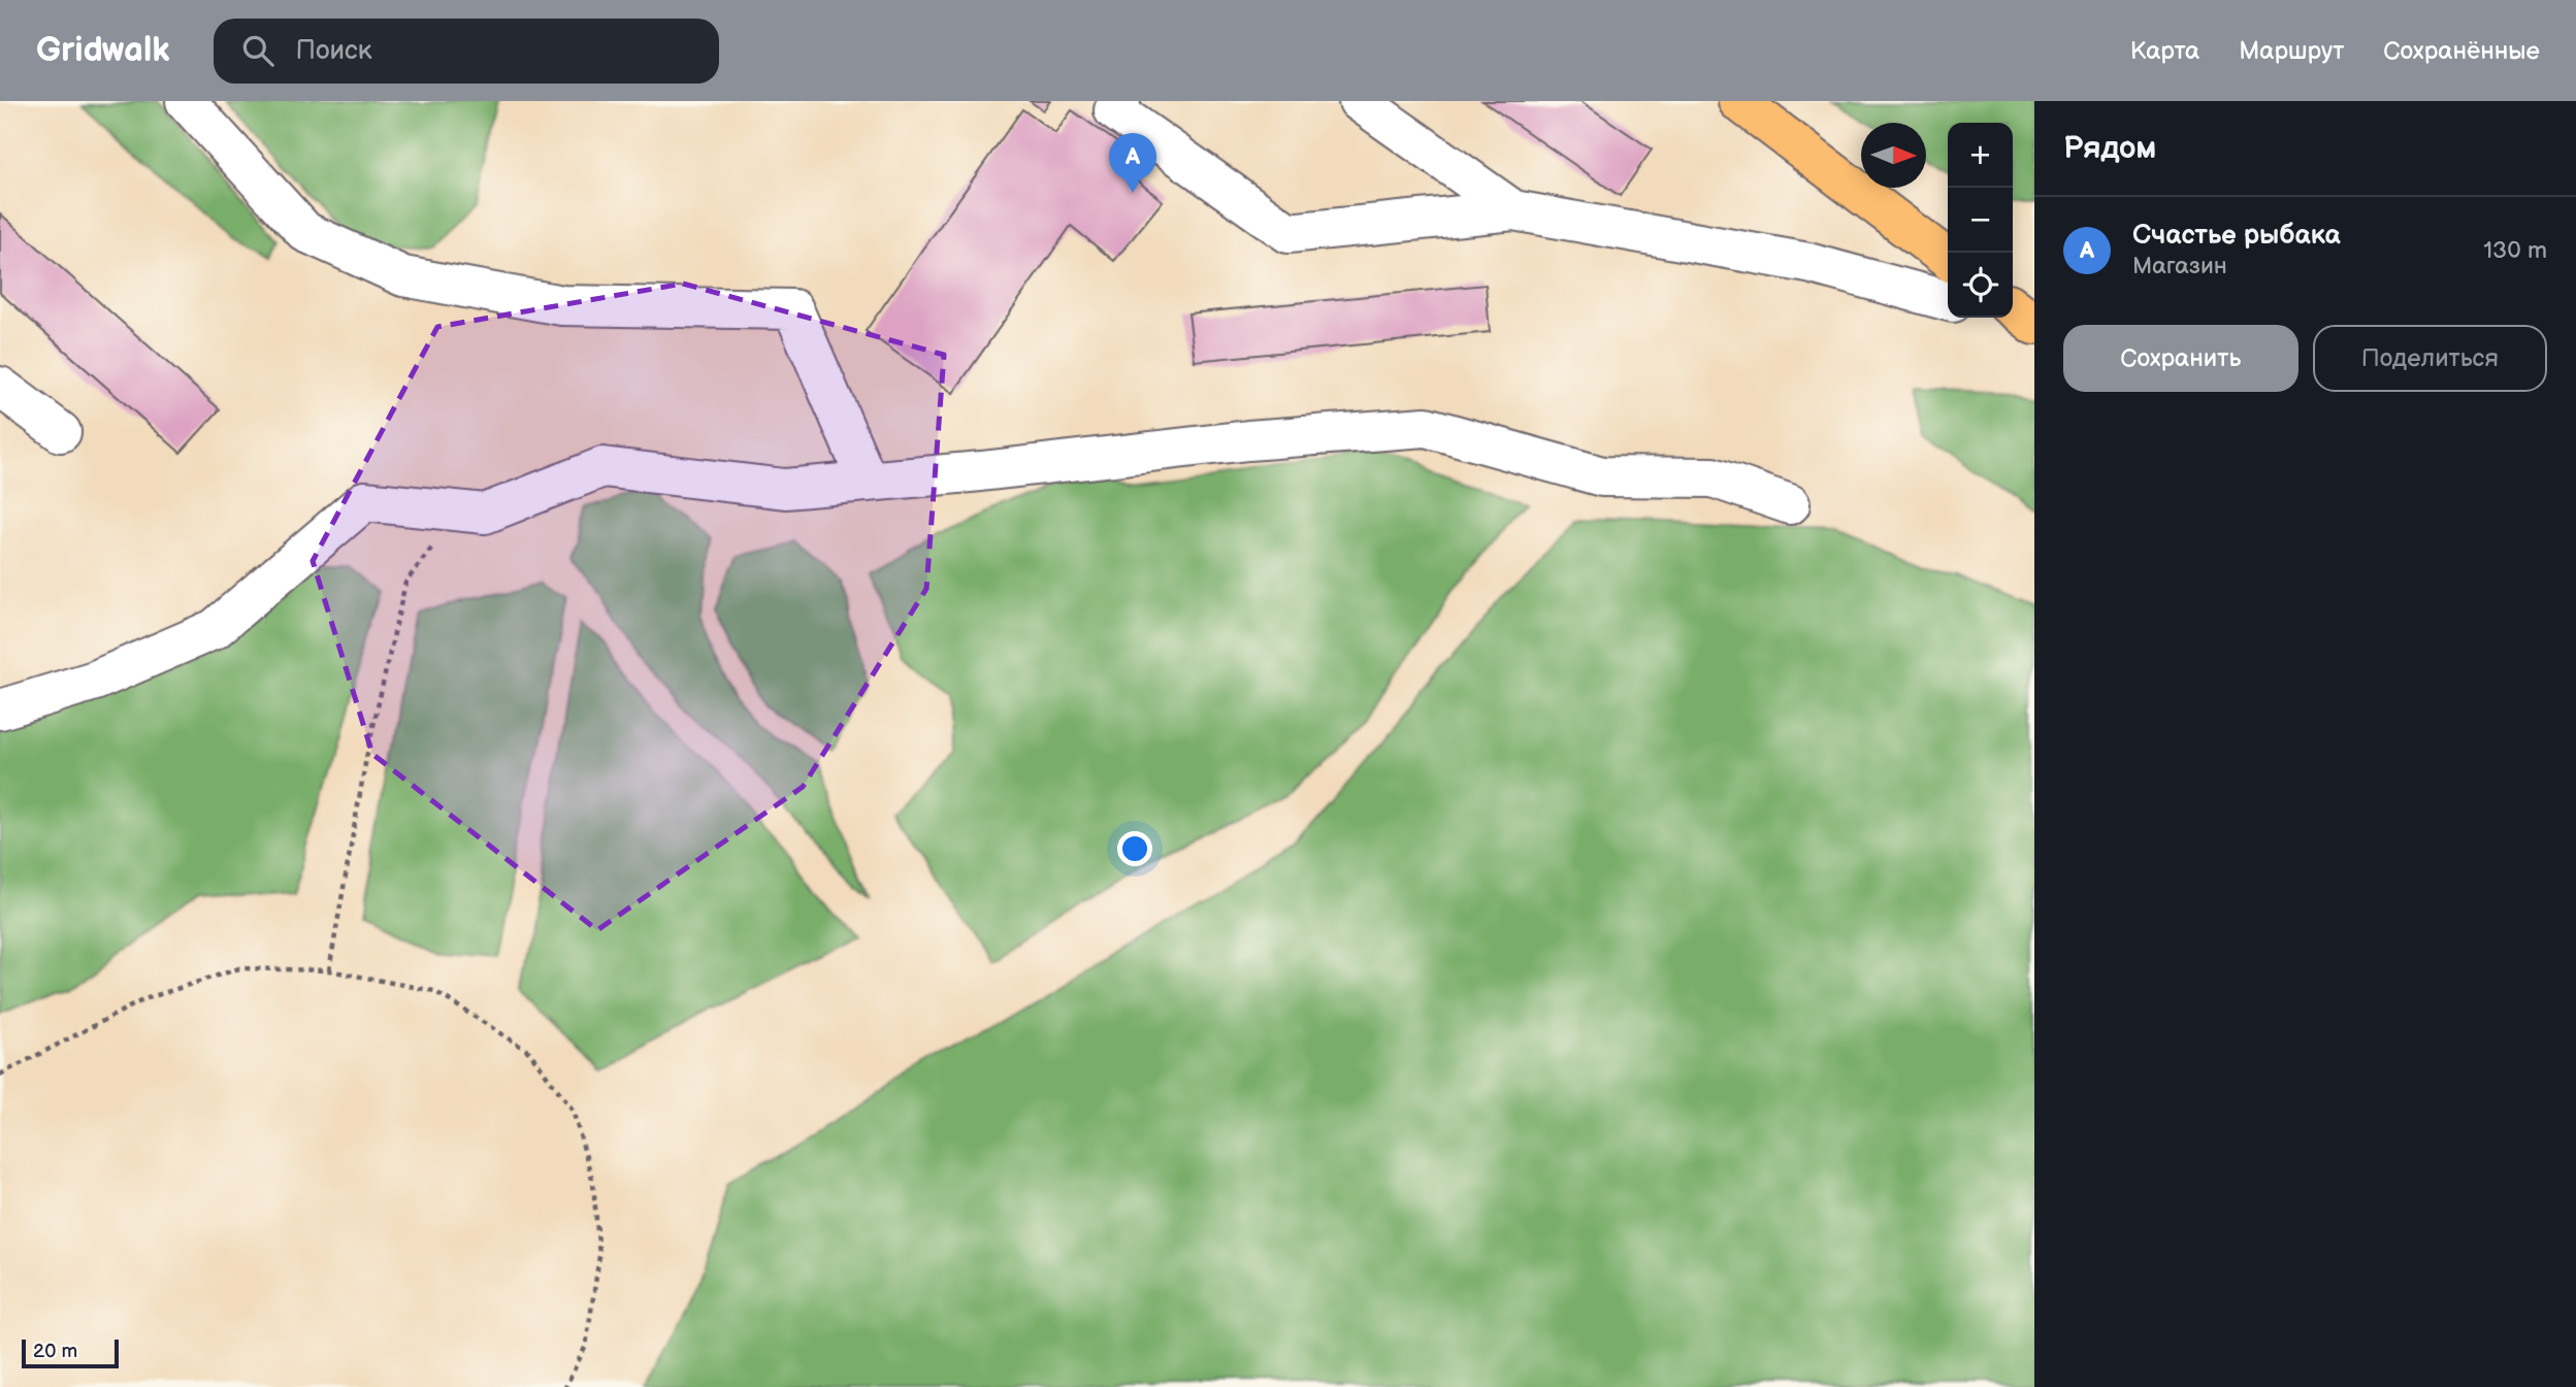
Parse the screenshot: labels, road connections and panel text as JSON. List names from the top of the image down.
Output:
{
  "scale_bar": "20 m",
  "north": "right",
  "page": {
    "header": "Gridwalk",
    "search": "Поиск",
    "nav": ["Карта", "Маршрут", "Сохранённые"],
    "heading": "Рядом",
    "map_buttons": ["+", "−"],
    "pins": "A",
    "list": [
      {
        "mark": "A",
        "name": "Счастье рыбака",
        "note": "Магазин",
        "value": "130 m"
      }
    ],
    "buttons": ["Сохранить", "Поделиться"],
    "scale": "20 m"
  }
}
